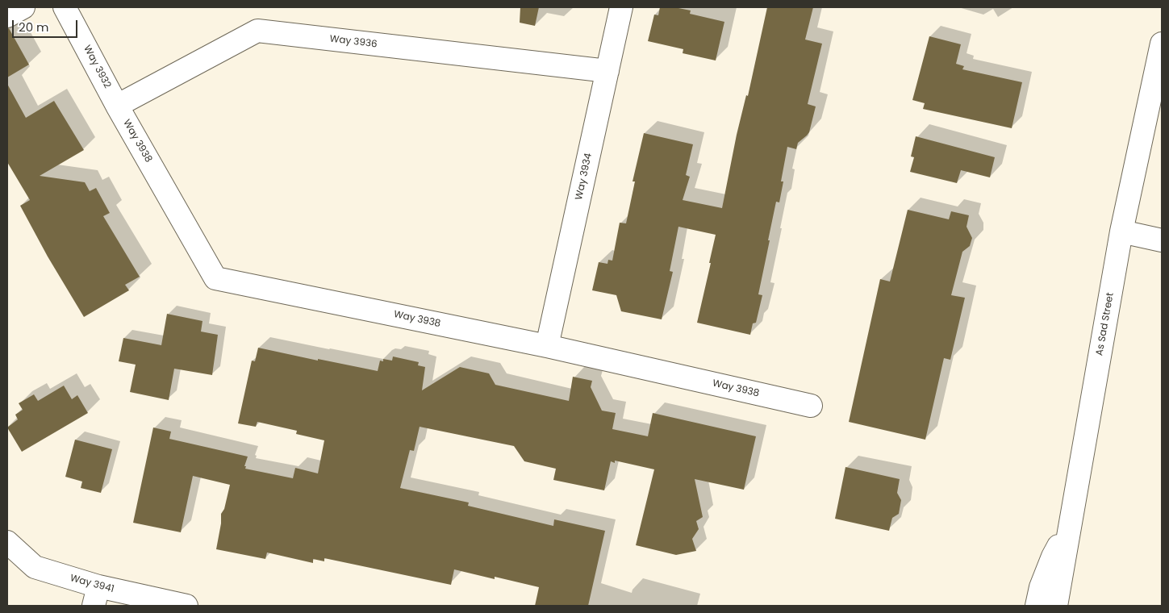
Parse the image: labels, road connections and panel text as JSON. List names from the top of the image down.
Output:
{
  "streets": {
    "street": [
      "Way 3936",
      "Way 3932",
      "Way 3938",
      "Way 3934",
      "As Sad Street",
      "Way 3941"
    ]
  },
  "crossings": [
    ["Way 3936", "Way 3932"],
    ["Way 3936", "Way 3938"],
    ["Way 3936", "Way 3934"],
    ["Way 3932", "Way 3938"],
    ["Way 3938", "Way 3934"]
  ],
  "scale_bar": "20 m"
}
